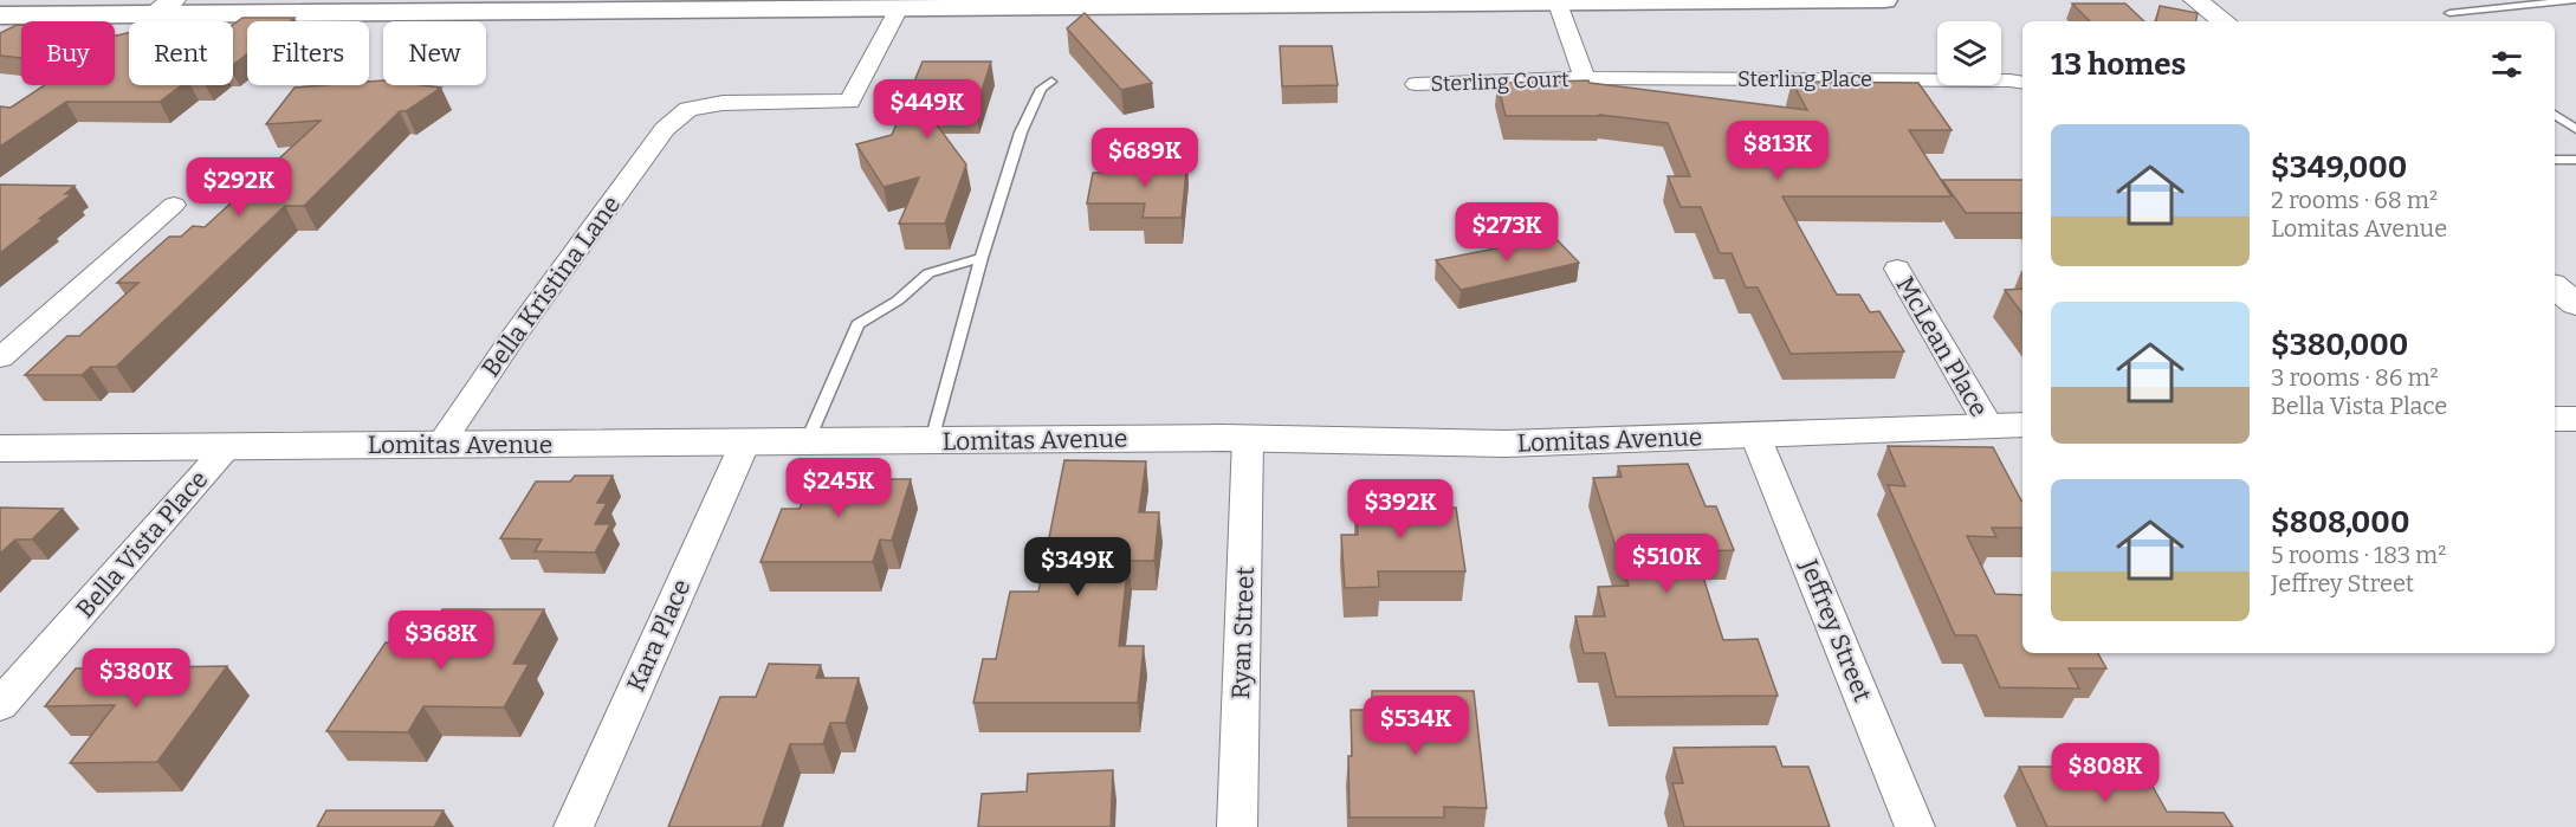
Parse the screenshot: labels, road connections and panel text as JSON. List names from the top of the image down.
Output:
{
  "streets": {
    "street": [
      "Sterling Place",
      "Sterling Court",
      "Bella Kristina Lane",
      "McLean Place",
      "Lomitas Avenue",
      "Bella Vista Place",
      "Jeffrey Street",
      "Ryan Street",
      "Kara Place"
    ]
  },
  "crossings": [
    ["Sterling Place", "Sterling Court"],
    ["Bella Kristina Lane", "Lomitas Avenue"],
    ["McLean Place", "Lomitas Avenue"],
    ["Lomitas Avenue", "Bella Vista Place"],
    ["Lomitas Avenue", "Jeffrey Street"],
    ["Lomitas Avenue", "Ryan Street"],
    ["Lomitas Avenue", "Kara Place"]
  ],
  "page": {
    "chip": [
      "Buy",
      "Rent",
      "Filters",
      "New"
    ],
    "heading": "13 homes",
    "price": [
      "$449K",
      "$813K",
      "$689K",
      "$292K",
      "$273K",
      "$245K",
      "$392K",
      "$510K",
      "$349K",
      "$368K",
      "$380K",
      "$534K",
      "$808K"
    ],
    "list": [
      {
        "name": "$349,000",
        "note": "2 rooms · 68 m² · Lomitas Avenue"
      },
      {
        "name": "$380,000",
        "note": "3 rooms · 86 m² · Bella Vista Place"
      },
      {
        "name": "$808,000",
        "note": "5 rooms · 183 m² · Jeffrey Street"
      }
    ]
  }
}
